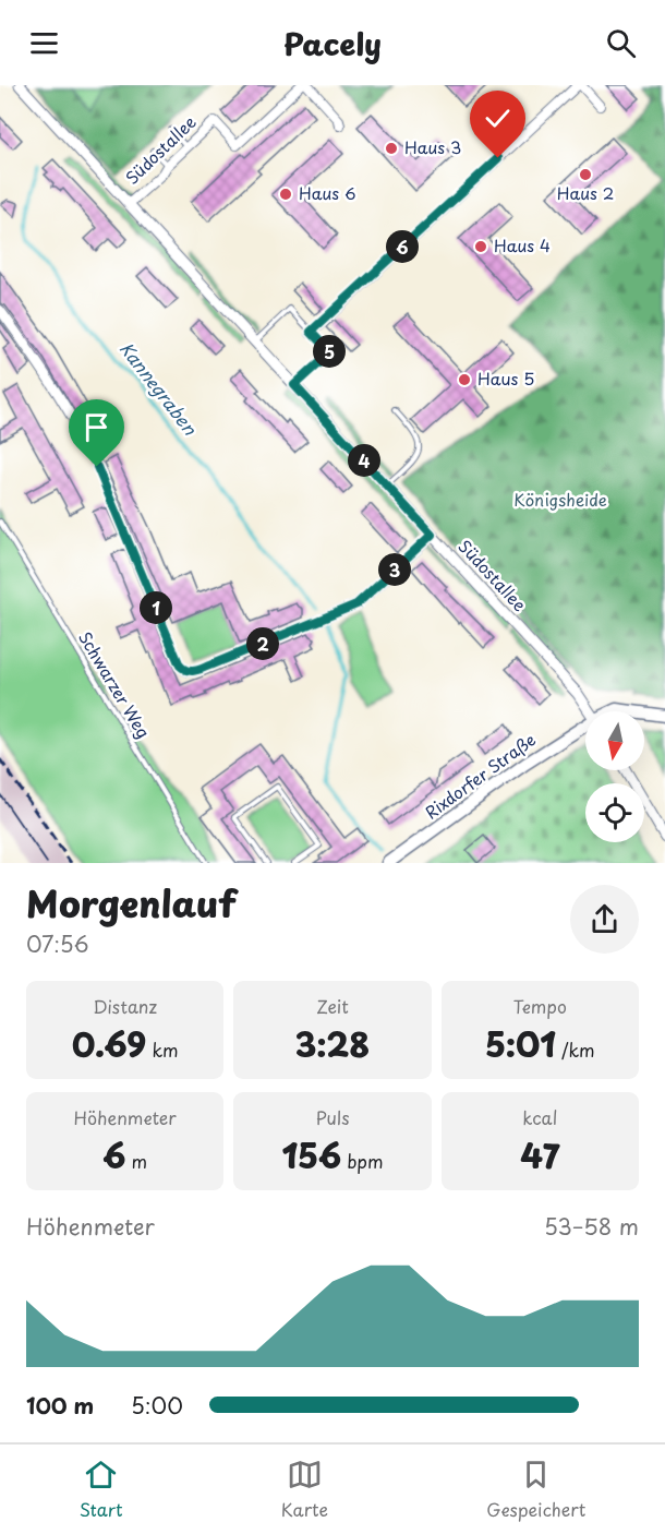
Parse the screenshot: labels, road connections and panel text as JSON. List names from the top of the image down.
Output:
{
  "streets": {
    "main road": ["Rixdorfer Straße"],
    "street": ["Südostallee"],
    "lane": ["Schwarzer Weg"]
  },
  "water": ["Kannegraben"],
  "parks": ["Königsheide"],
  "places": [
    "Haus 3",
    "Haus 2",
    "Haus 6",
    "Haus 4",
    "Haus 5"
  ],
  "north": "bottom",
  "page": {
    "header": "Pacely",
    "pins": [
      "6",
      "5",
      "4",
      "3",
      "1",
      "2"
    ],
    "heading": ["Morgenlauf", "07:56"],
    "stats": [
      ["Distanz", "0.69 km"],
      ["Zeit", "3:28"],
      ["Tempo", "5:01 /km"],
      ["Höhenmeter", "6 m"],
      ["Puls", "156 bpm"],
      ["kcal", "47"]
    ],
    "chart": ["Höhenmeter", "53–58 m"],
    "list": [
      {
        "name": "100 m",
        "note": "5:00"
      }
    ],
    "tabs": ["Start", "Karte", "Gespeichert"]
  }
}
